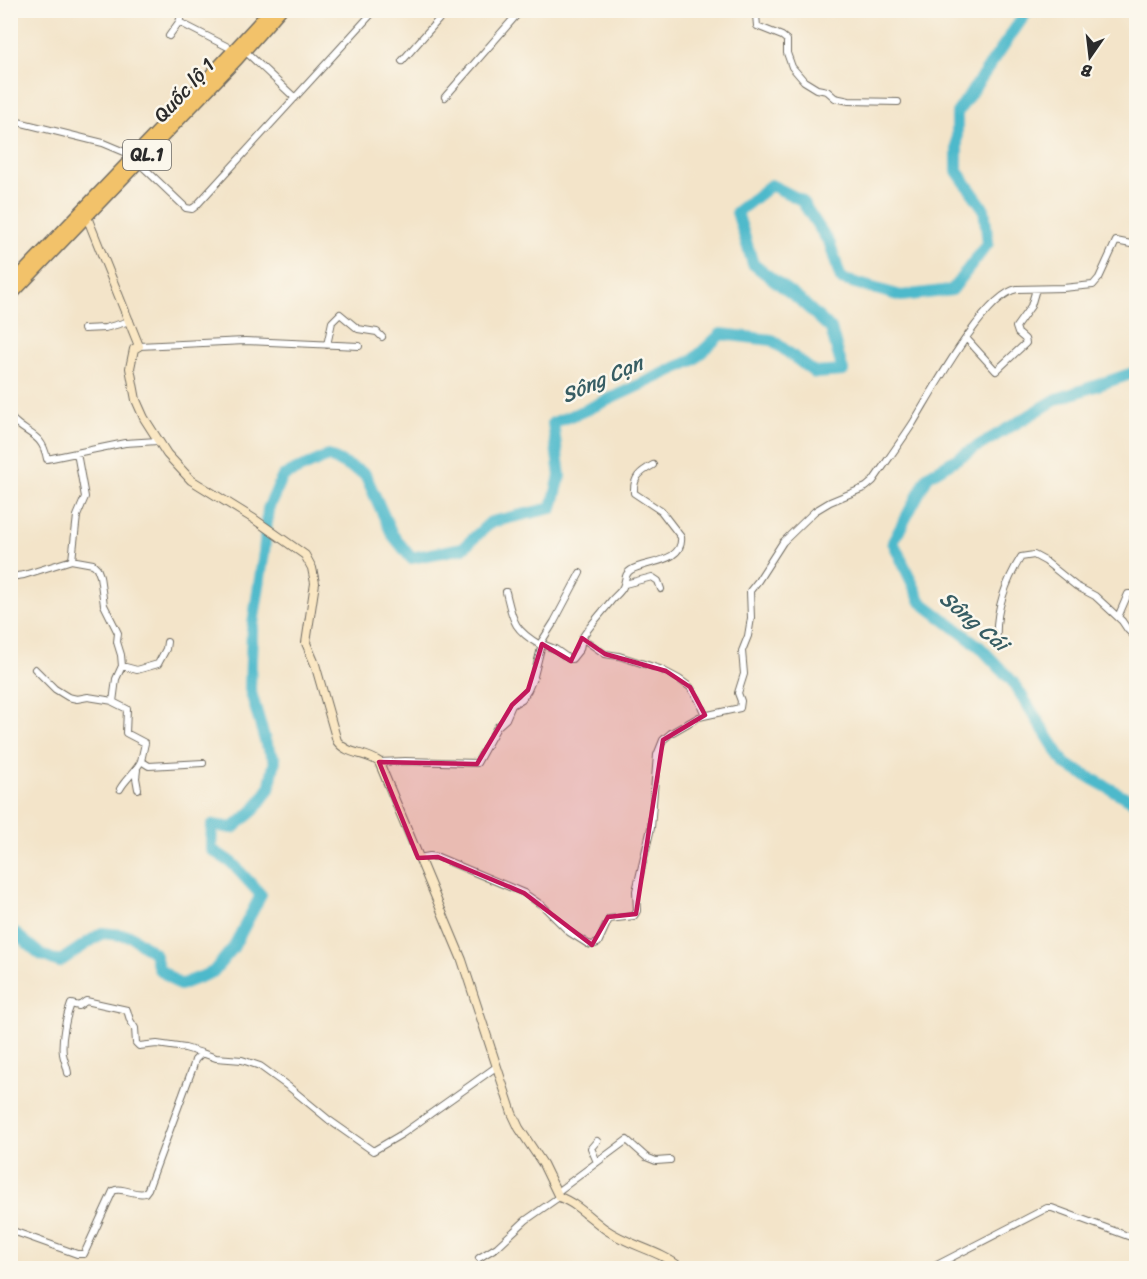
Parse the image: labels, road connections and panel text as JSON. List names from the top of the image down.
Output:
{
  "streets": {
    "highway": ["Quốc lộ 1", "QL.1"]
  },
  "water": ["Sông Cạn", "Sông Cái"],
  "north": "bottom"
}
